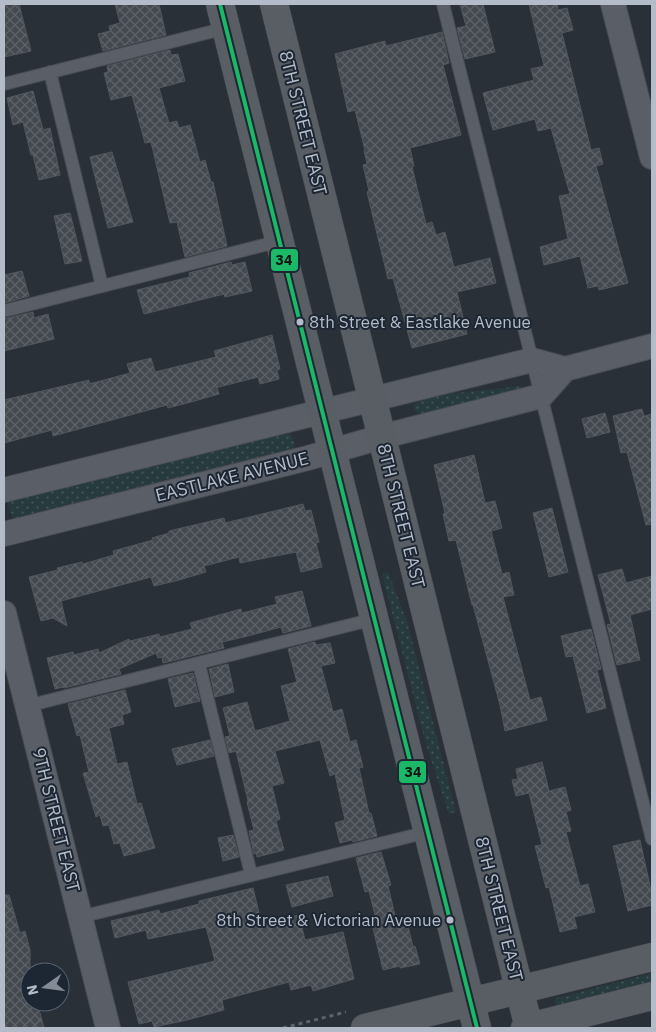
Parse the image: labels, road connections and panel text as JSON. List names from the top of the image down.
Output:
{
  "streets": {
    "main road": ["8TH STREET EAST"],
    "street": ["EASTLAKE AVENUE", "9TH STREET EAST"]
  },
  "crossings": [
    ["8TH STREET EAST", "EASTLAKE AVENUE"]
  ],
  "places": ["8th Street & Eastlake Avenue", "8th Street & Victorian Avenue"],
  "lines": ["transit line 34"],
  "north": "left"
}
